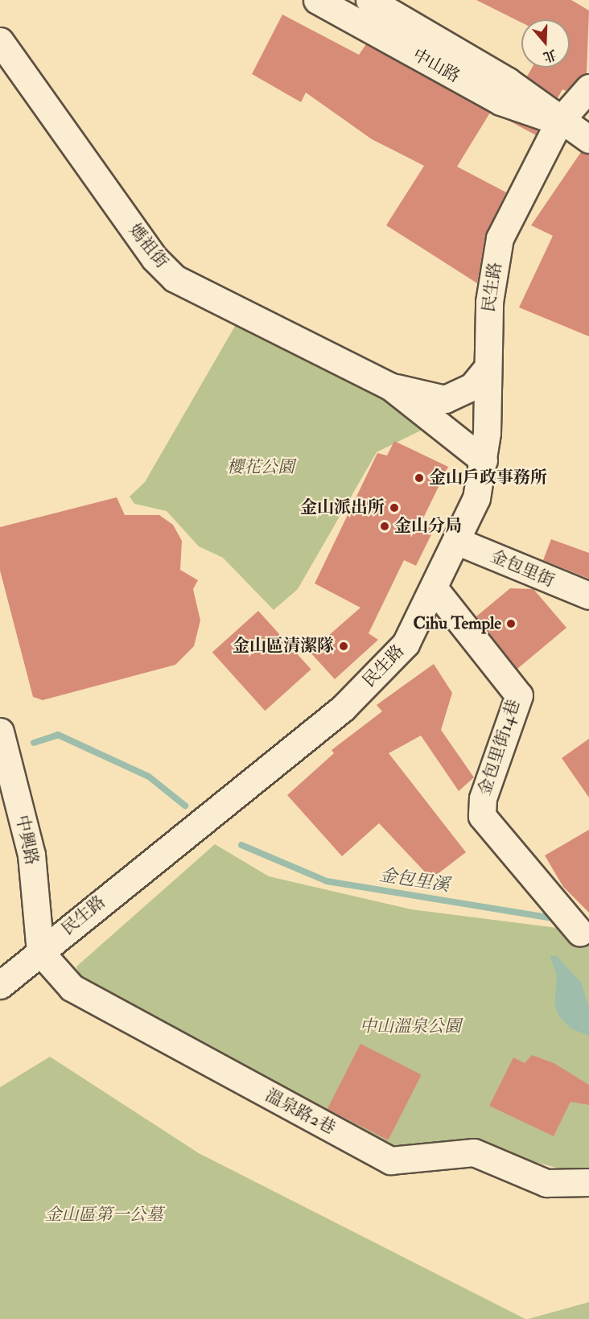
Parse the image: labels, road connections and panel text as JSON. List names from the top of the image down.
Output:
{
  "streets": {
    "street": [
      "中山路",
      "媽祖街",
      "民生路",
      "金包里街",
      "金包里街14巷",
      "中興路",
      "溫泉路2巷"
    ]
  },
  "crossings": [
    ["中山路", "民生路"],
    ["媽祖街", "民生路"],
    ["民生路", "金包里街"],
    ["民生路", "金包里街14巷"],
    ["民生路", "中興路"],
    ["民生路", "溫泉路2巷"],
    ["中興路", "溫泉路2巷"]
  ],
  "water": ["金包里溪"],
  "parks": ["櫻花公園", "中山溫泉公園", "金山區第一公墓"],
  "places": [
    "金山戶政事務所",
    "金山派出所",
    "金山分局",
    "Cihu Temple",
    "金山區清潔隊"
  ],
  "north": "bottom"
}
